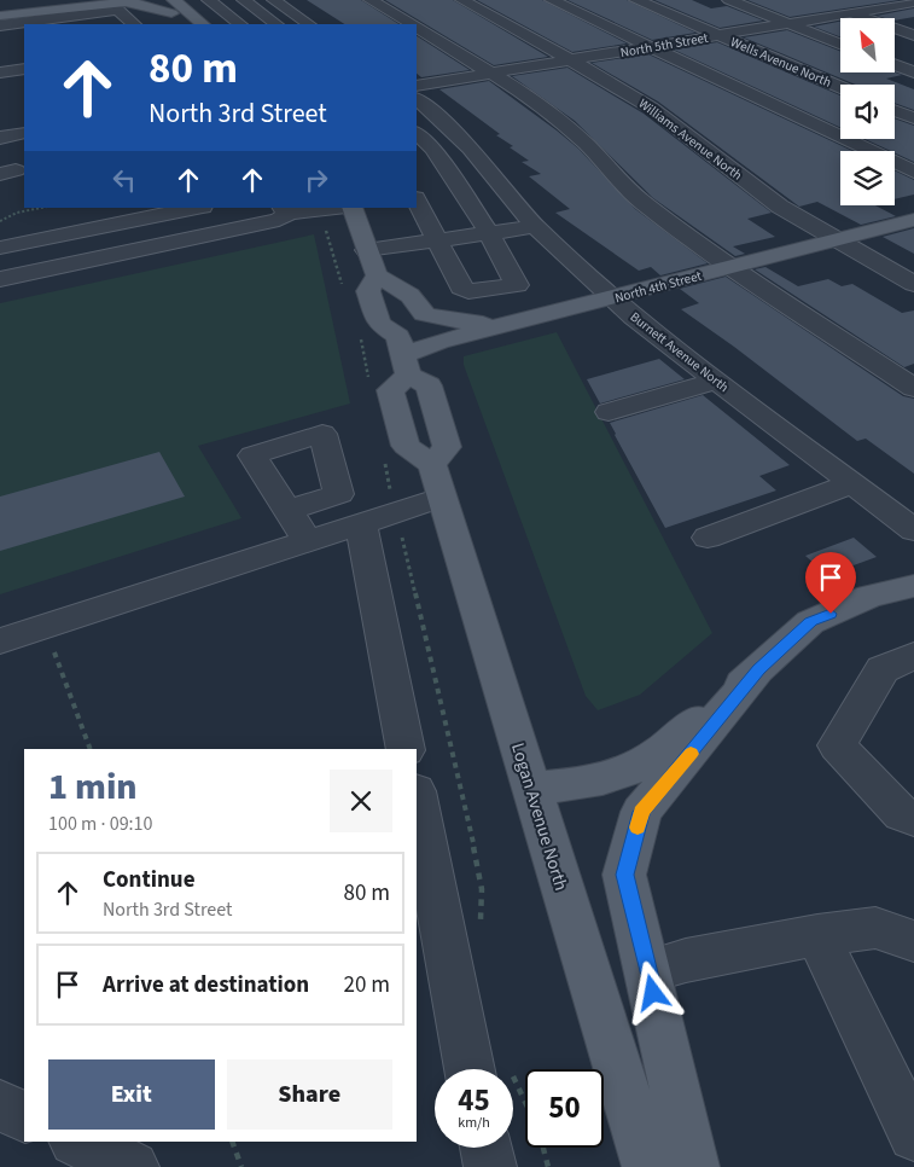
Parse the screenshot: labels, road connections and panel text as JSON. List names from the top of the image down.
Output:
{
  "streets": {
    "main road": ["North 4th Street", "Logan Avenue North"],
    "street": [
      "North 5th Street",
      "Wells Avenue North",
      "Williams Avenue North",
      "Burnett Avenue North"
    ]
  },
  "crossings": [
    ["North 5th Street", "Wells Avenue North"],
    ["North 5th Street", "Williams Avenue North"],
    ["Williams Avenue North", "North 4th Street"],
    ["North 4th Street", "Burnett Avenue North"]
  ],
  "north": "top left",
  "page": {
    "turn": ["80 m", "North 3rd Street"],
    "heading": ["1 min", "100 m · 09:10"],
    "list": [
      {
        "name": "Continue",
        "note": "North 3rd Street",
        "value": "80 m"
      },
      {
        "name": "Arrive at destination",
        "value": "20 m"
      }
    ],
    "buttons": ["Exit", "Share"],
    "speed": "45 km/h",
    "limit": "50"
  }
}
